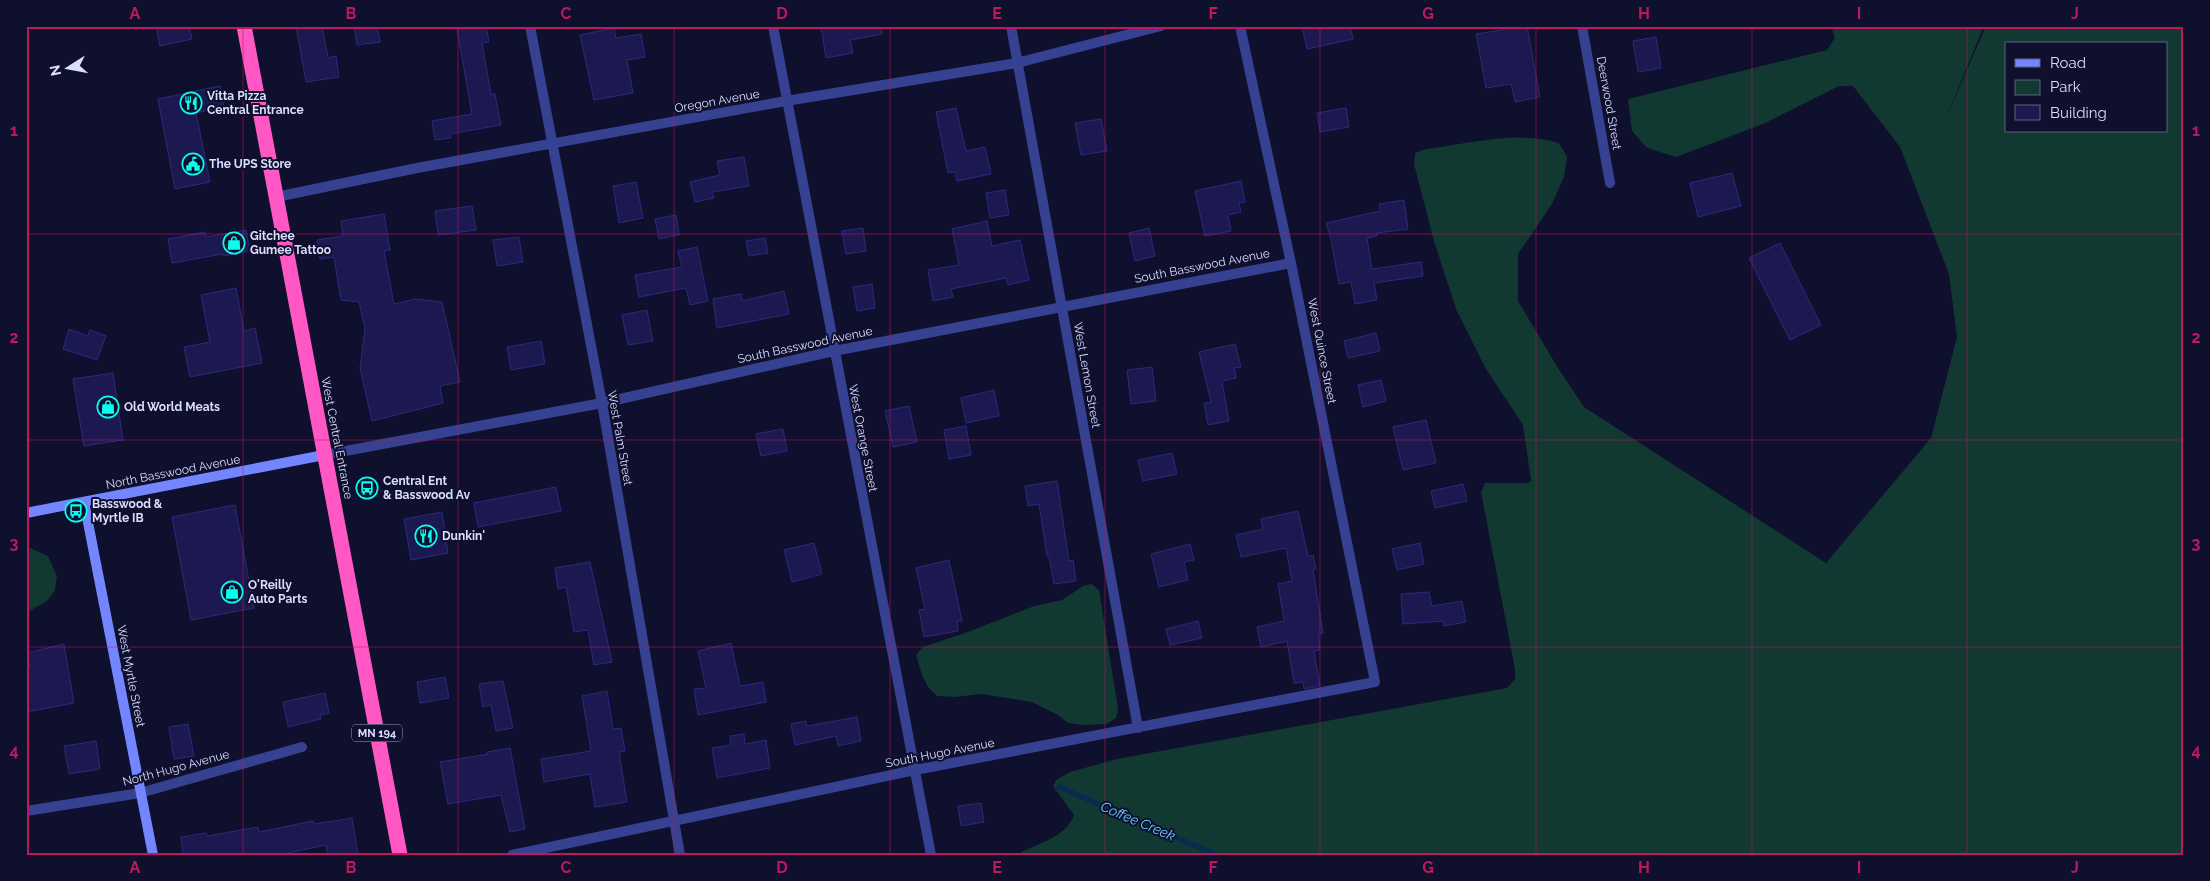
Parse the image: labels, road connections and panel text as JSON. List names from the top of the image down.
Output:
{
  "streets": {
    "highway": ["West Central Entrance", "MN 194"],
    "street": [
      "Oregon Avenue",
      "Deerwood Street",
      "South Basswood Avenue",
      "West Quince Street",
      "West Lemon Street",
      "West Palm Street",
      "West Orange Street",
      "North Basswood Avenue",
      "West Myrtle Street",
      "South Hugo Avenue",
      "North Hugo Avenue"
    ]
  },
  "crossings": [
    ["Oregon Avenue", "West Lemon Street"],
    ["Oregon Avenue", "West Central Entrance"],
    ["Oregon Avenue", "West Palm Street"],
    ["Oregon Avenue", "West Orange Street"],
    ["South Basswood Avenue", "West Quince Street"],
    ["South Basswood Avenue", "West Lemon Street"],
    ["South Basswood Avenue", "West Central Entrance"],
    ["South Basswood Avenue", "West Palm Street"],
    ["South Basswood Avenue", "West Orange Street"],
    ["South Basswood Avenue", "North Basswood Avenue"],
    ["West Quince Street", "South Hugo Avenue"],
    ["West Lemon Street", "South Hugo Avenue"],
    ["West Central Entrance", "North Basswood Avenue"],
    ["West Palm Street", "South Hugo Avenue"],
    ["West Orange Street", "South Hugo Avenue"],
    ["North Basswood Avenue", "West Myrtle Street"],
    ["West Myrtle Street", "North Hugo Avenue"]
  ],
  "water": ["Coffee Creek"],
  "places": {
    "restaurant": ["Vitta Pizza Central Entrance", "Dunkin'"],
    "public building": ["The UPS Store"],
    "shop": ["Gitchee Gumee Tattoo", "Old World Meats", "O'Reilly Auto Parts"],
    "bus stop": ["Central Ent & Basswood Av", "Basswood & Myrtle IB"]
  },
  "legend": ["Road", "Park", "Building"],
  "north": "left",
  "grid": {
    "columns": [
      "A",
      "B",
      "C",
      "D",
      "E",
      "F",
      "G",
      "H",
      "I",
      "J"
    ],
    "rows": [
      "1",
      "2",
      "3",
      "4"
    ]
  }
}
